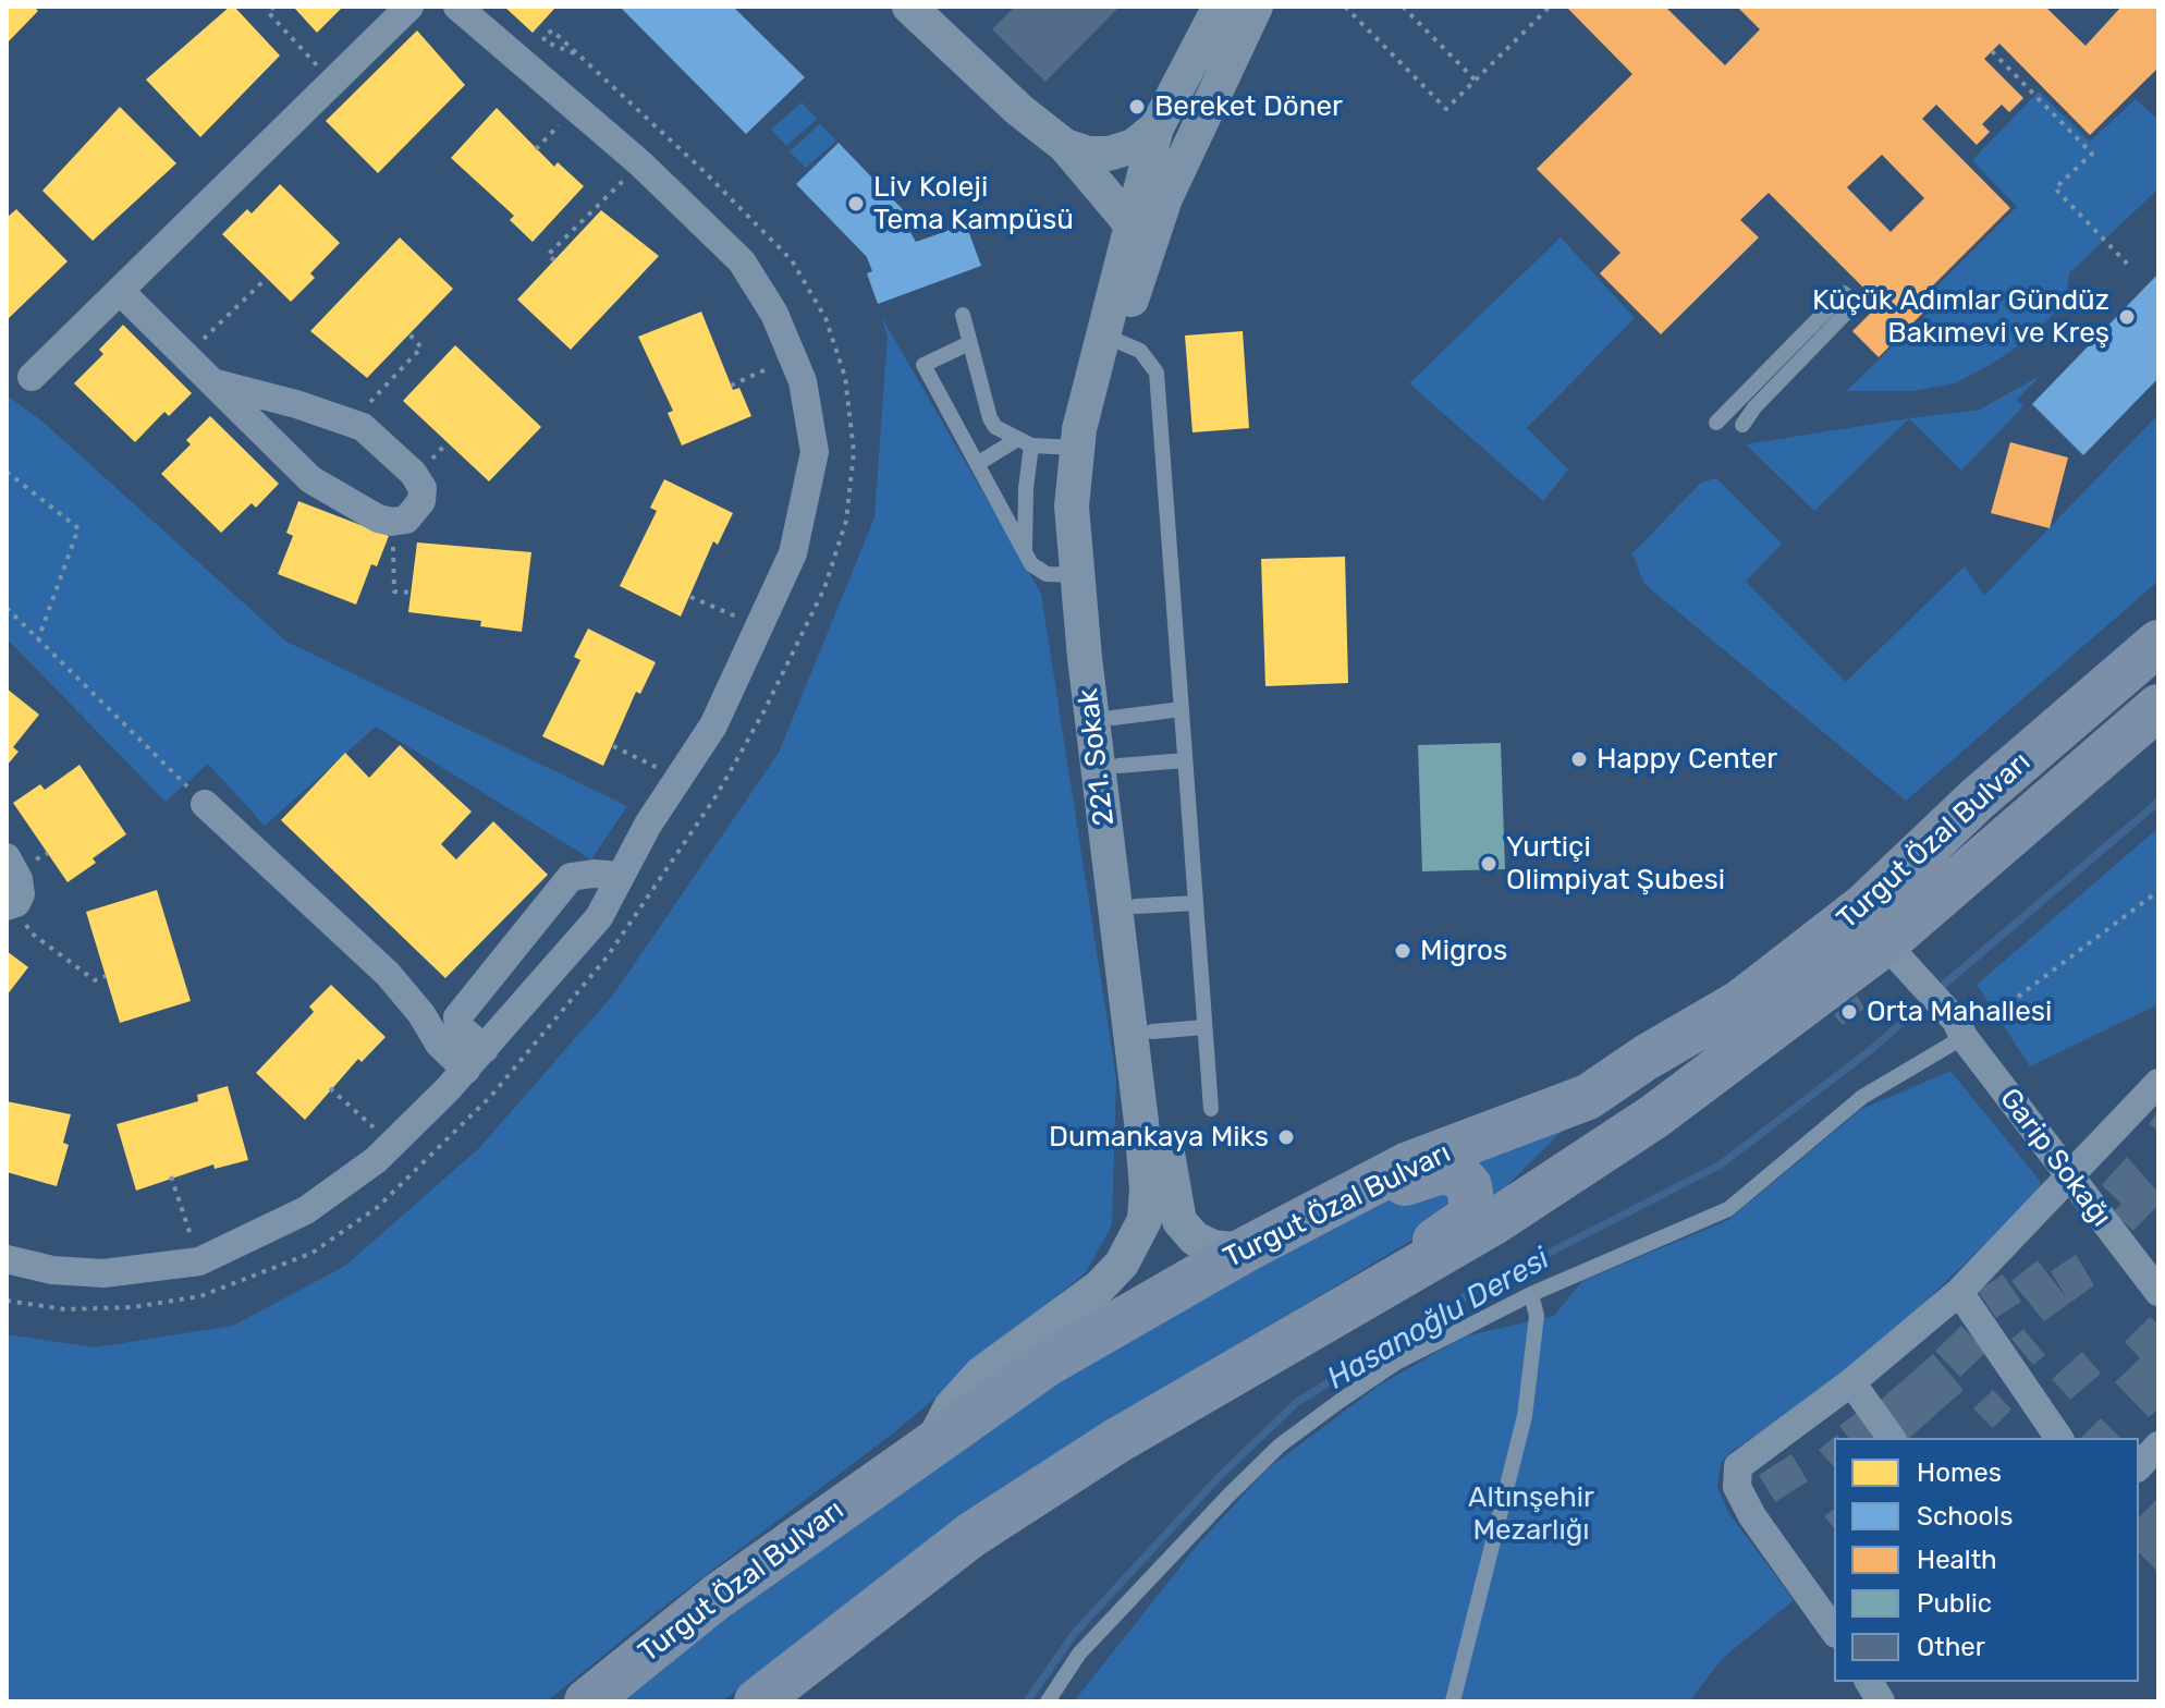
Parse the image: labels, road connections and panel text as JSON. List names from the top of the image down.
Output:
{
  "streets": {
    "main road": ["Turgut Özal Bulvarı"],
    "street": ["221. Sokak", "Garip Sokağı"]
  },
  "crossings": [
    ["221. Sokak", "Turgut Özal Bulvarı"],
    ["Turgut Özal Bulvarı", "Garip Sokağı"]
  ],
  "water": ["Hasanoğlu Deresi"],
  "parks": ["Altınşehir Mezarlığı"],
  "places": [
    "Bereket Döner",
    "Liv Koleji Tema Kampüsü",
    "Küçük Adımlar Gündüz Bakımevi ve Kreş",
    "Happy Center",
    "Yurtiçi Olimpiyat Şubesi",
    "Migros",
    "Orta Mahallesi",
    "Dumankaya Miks"
  ],
  "legend": [
    "Homes",
    "Schools",
    "Health",
    "Public",
    "Other"
  ]
}
